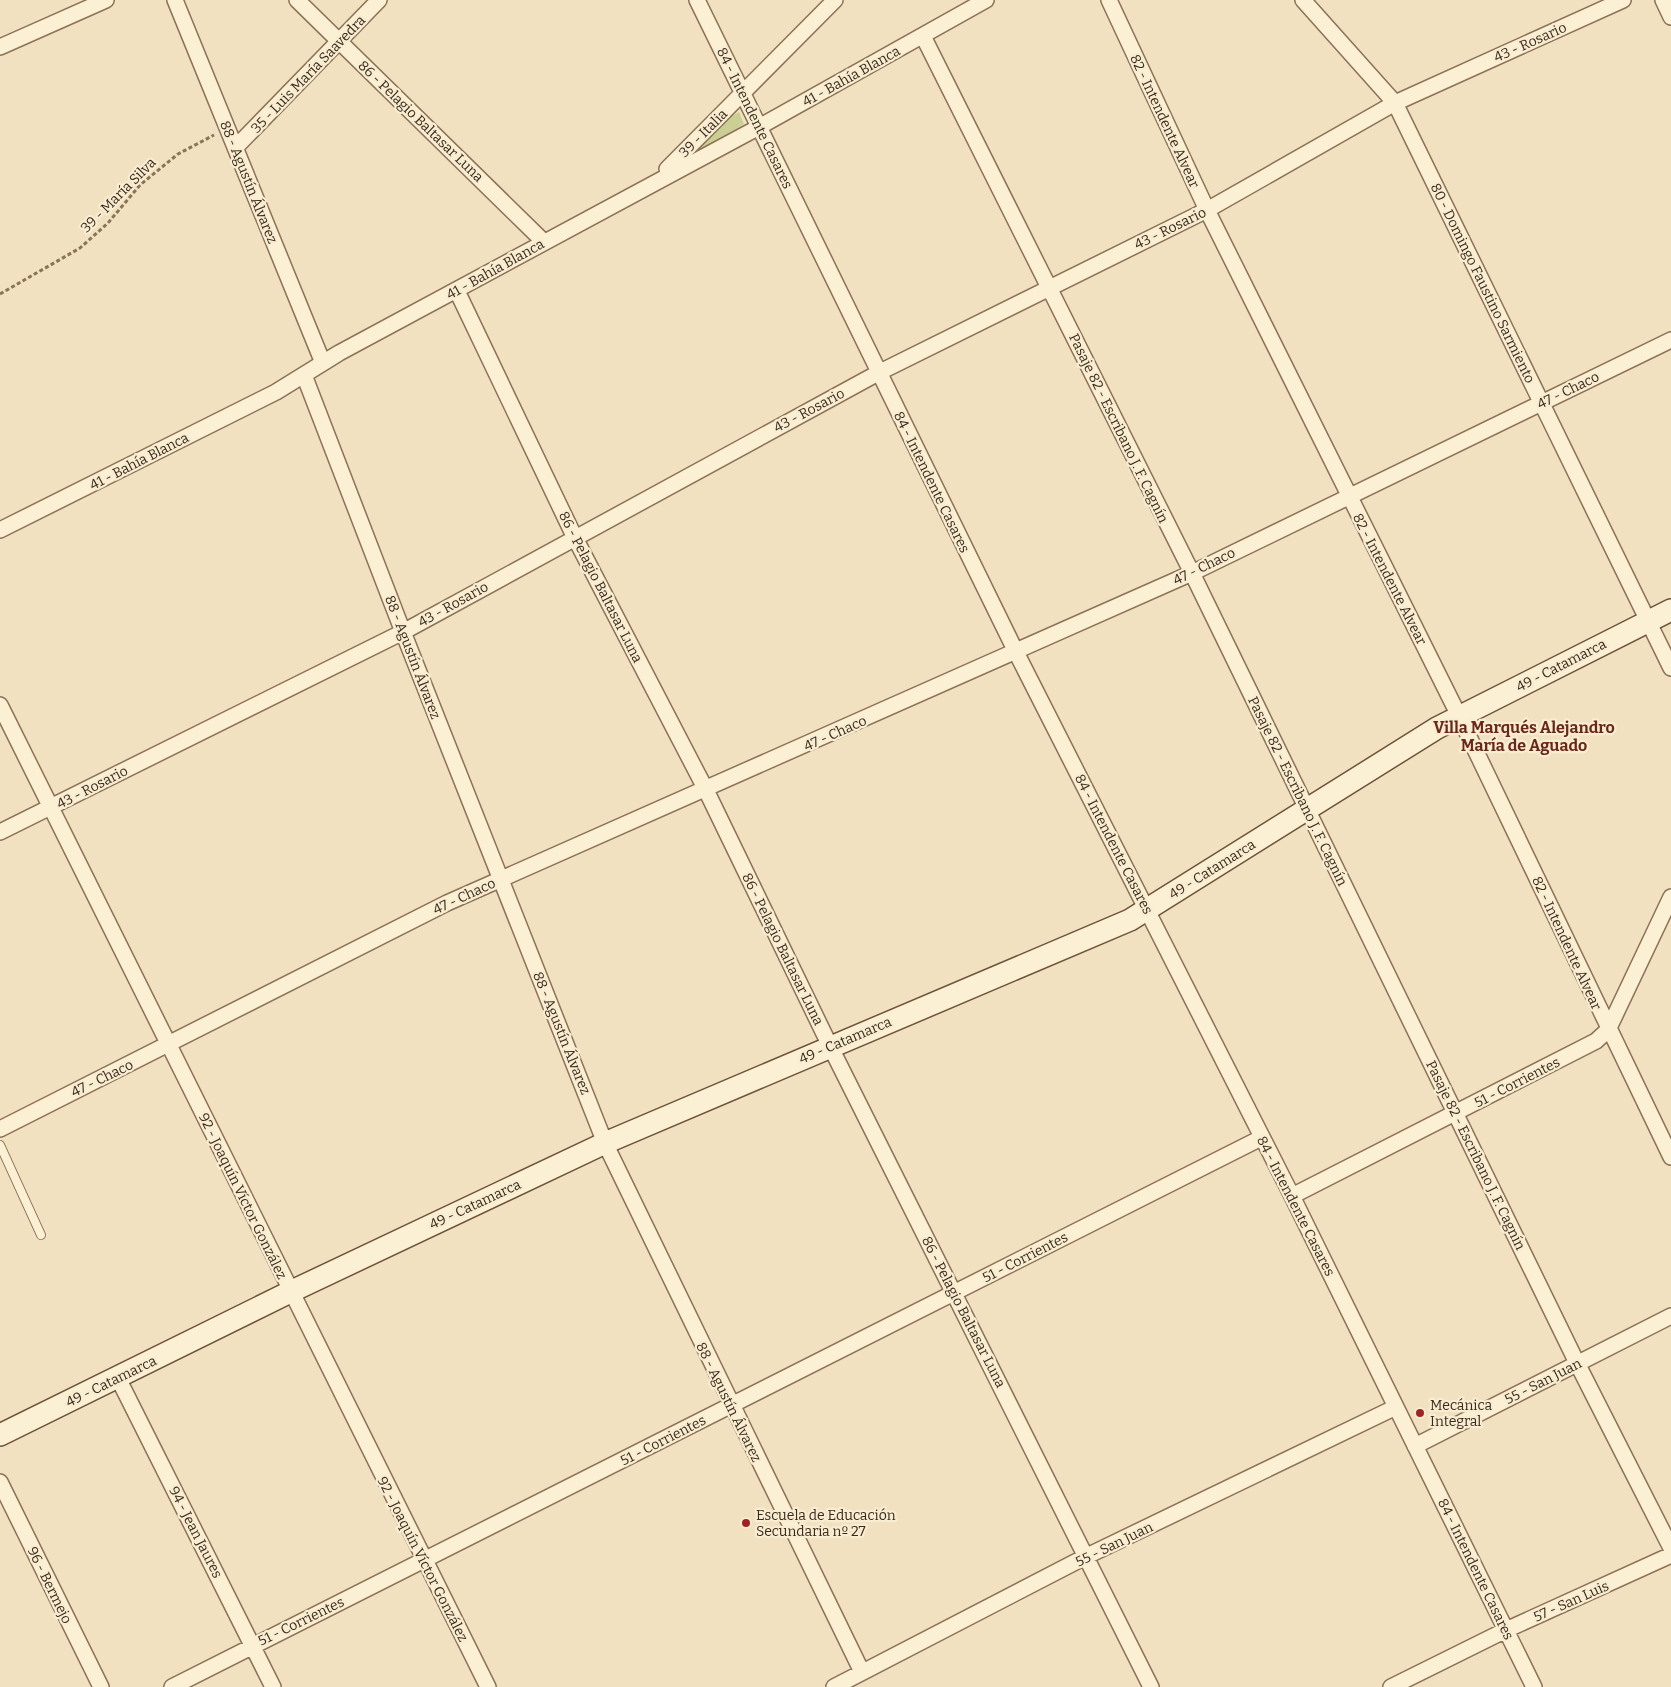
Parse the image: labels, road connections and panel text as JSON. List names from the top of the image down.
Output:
{
  "streets": {
    "street": [
      "43 - Rosario",
      "35 - Luis María Saavedra",
      "41 - Bahía Blanca",
      "84 - Intendente Casares",
      "86 - Pelagio Baltasar Luna",
      "82 - Intendente Alvear",
      "39 - Italia",
      "88 - Agustín Álvarez",
      "80 - Domingo Faustino Sarmiento",
      "47 - Chaco",
      "Pasaje 82 - Escribano J. F. Cagnín",
      "49 - Catamarca",
      "51 - Corrientes",
      "92 - Joaquín Víctor González",
      "55 - San Juan",
      "94 - Jean Jaures",
      "96 - Bermejo",
      "57 - San Luis"
    ],
    "path": ["39 - María Silva"]
  },
  "crossings": [
    ["43 - Rosario", "84 - Intendente Casares"],
    ["43 - Rosario", "86 - Pelagio Baltasar Luna"],
    ["43 - Rosario", "82 - Intendente Alvear"],
    ["43 - Rosario", "88 - Agustín Álvarez"],
    ["43 - Rosario", "80 - Domingo Faustino Sarmiento"],
    ["43 - Rosario", "Pasaje 82 - Escribano J. F. Cagnín"],
    ["43 - Rosario", "92 - Joaquín Víctor González"],
    ["35 - Luis María Saavedra", "86 - Pelagio Baltasar Luna"],
    ["35 - Luis María Saavedra", "88 - Agustín Álvarez"],
    ["41 - Bahía Blanca", "84 - Intendente Casares"],
    ["41 - Bahía Blanca", "86 - Pelagio Baltasar Luna"],
    ["41 - Bahía Blanca", "39 - Italia"],
    ["41 - Bahía Blanca", "88 - Agustín Álvarez"],
    ["41 - Bahía Blanca", "Pasaje 82 - Escribano J. F. Cagnín"],
    ["84 - Intendente Casares", "39 - Italia"],
    ["84 - Intendente Casares", "47 - Chaco"],
    ["84 - Intendente Casares", "49 - Catamarca"],
    ["84 - Intendente Casares", "51 - Corrientes"],
    ["84 - Intendente Casares", "55 - San Juan"],
    ["84 - Intendente Casares", "57 - San Luis"],
    ["86 - Pelagio Baltasar Luna", "47 - Chaco"],
    ["86 - Pelagio Baltasar Luna", "49 - Catamarca"],
    ["86 - Pelagio Baltasar Luna", "51 - Corrientes"],
    ["86 - Pelagio Baltasar Luna", "55 - San Juan"],
    ["82 - Intendente Alvear", "47 - Chaco"],
    ["82 - Intendente Alvear", "49 - Catamarca"],
    ["82 - Intendente Alvear", "51 - Corrientes"],
    ["88 - Agustín Álvarez", "39 - María Silva"],
    ["88 - Agustín Álvarez", "47 - Chaco"],
    ["88 - Agustín Álvarez", "49 - Catamarca"],
    ["88 - Agustín Álvarez", "51 - Corrientes"],
    ["88 - Agustín Álvarez", "55 - San Juan"],
    ["80 - Domingo Faustino Sarmiento", "47 - Chaco"],
    ["80 - Domingo Faustino Sarmiento", "49 - Catamarca"],
    ["47 - Chaco", "Pasaje 82 - Escribano J. F. Cagnín"],
    ["47 - Chaco", "92 - Joaquín Víctor González"],
    ["Pasaje 82 - Escribano J. F. Cagnín", "49 - Catamarca"],
    ["Pasaje 82 - Escribano J. F. Cagnín", "51 - Corrientes"],
    ["Pasaje 82 - Escribano J. F. Cagnín", "55 - San Juan"],
    ["49 - Catamarca", "92 - Joaquín Víctor González"],
    ["49 - Catamarca", "94 - Jean Jaures"],
    ["51 - Corrientes", "92 - Joaquín Víctor González"],
    ["51 - Corrientes", "94 - Jean Jaures"]
  ],
  "districts": ["Villa Marqués Alejandro María de Aguado"],
  "places": ["Mecánica Integral", "Escuela de Educación Secundaria nº 27"]
}
